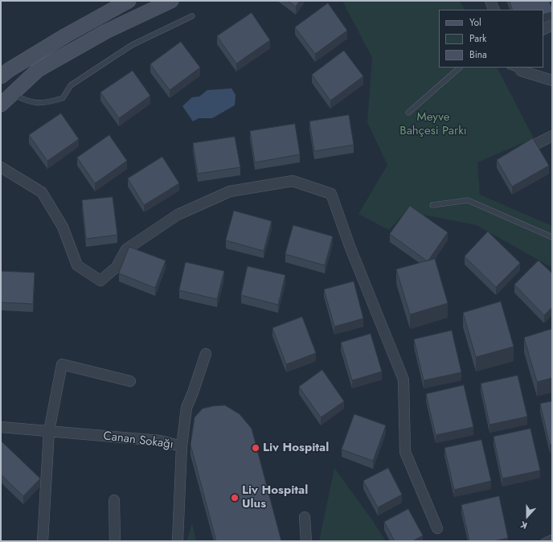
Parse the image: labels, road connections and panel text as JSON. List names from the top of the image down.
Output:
{
  "streets": {
    "street": ["Canan Sokağı"]
  },
  "parks": ["Meyve Bahçesi Parkı"],
  "places": ["Liv Hospital", "Liv Hospital Ulus"],
  "legend": ["Yol", "Park", "Bina"],
  "north": "bottom"
}
